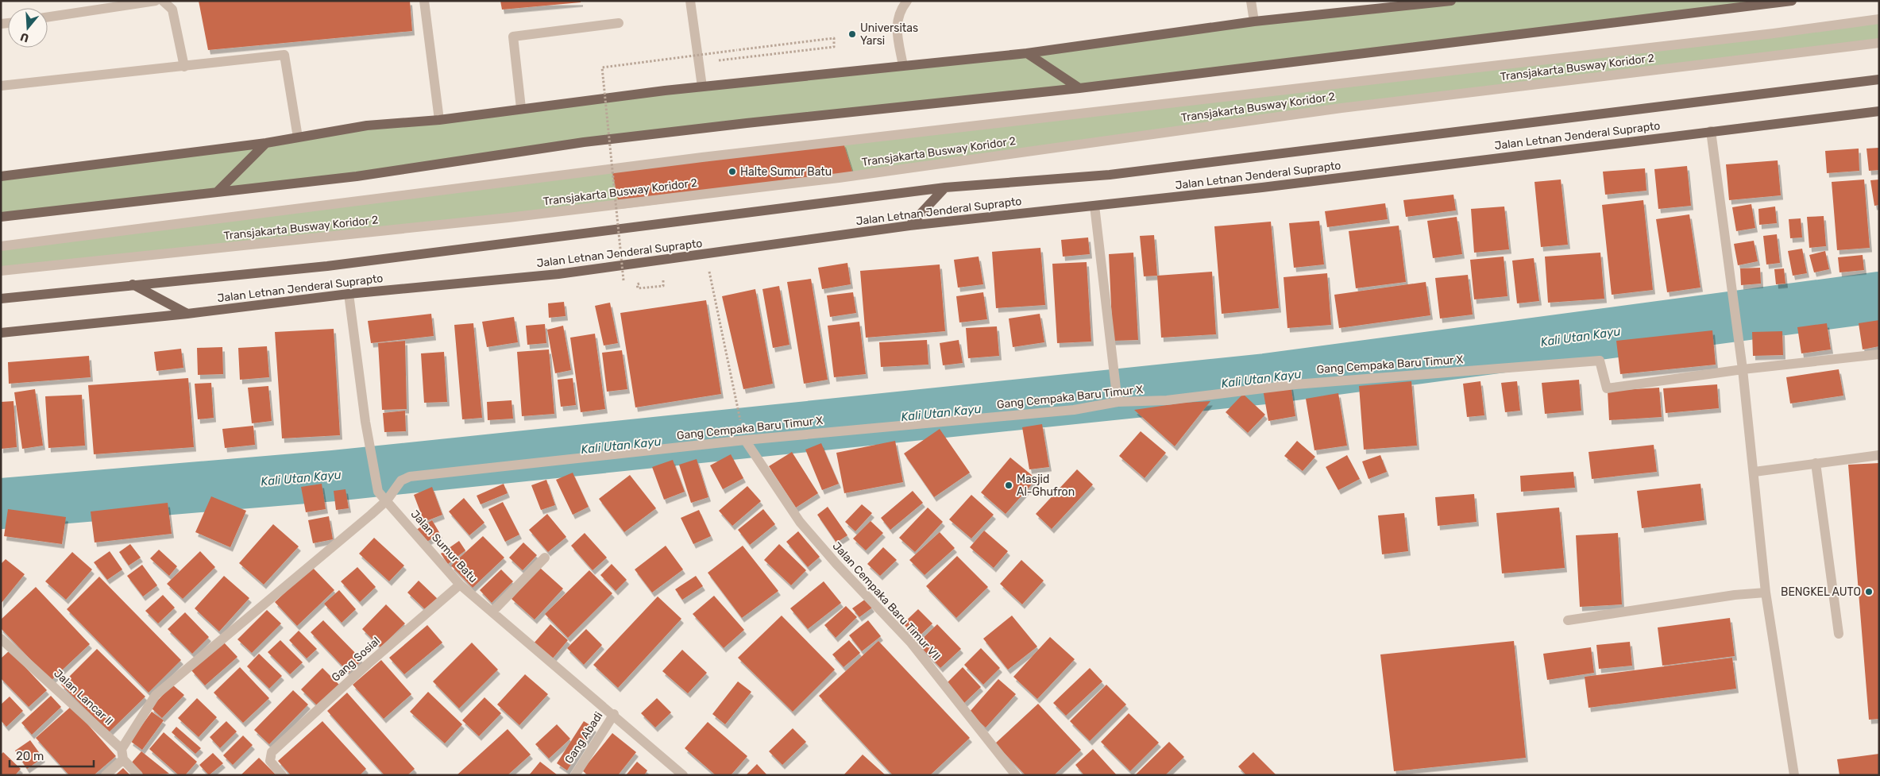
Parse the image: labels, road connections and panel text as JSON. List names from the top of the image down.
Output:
{
  "streets": {
    "main road": ["Jalan Letnan Jenderal Suprapto"],
    "street": [
      "Transjakarta Busway Koridor 2",
      "Gang Cempaka Baru Timur X",
      "Jalan Sumur Batu",
      "Jalan Cempaka Baru Timur VII",
      "Gang Sosial",
      "Jalan Lancar II",
      "Gang Abadi"
    ]
  },
  "crossings": [
    ["Jalan Letnan Jenderal Suprapto", "Jalan Sumur Batu"],
    ["Gang Cempaka Baru Timur X", "Jalan Sumur Batu"],
    ["Gang Cempaka Baru Timur X", "Jalan Cempaka Baru Timur VII"],
    ["Gang Cempaka Baru Timur X", "Jalan Lancar II"],
    ["Jalan Sumur Batu", "Gang Sosial"],
    ["Jalan Sumur Batu", "Gang Abadi"]
  ],
  "water": ["Kali Utan Kayu"],
  "places": [
    "Universitas Yarsi",
    "Halte Sumur Batu",
    "Masjid Al-Ghufron",
    "BENGKEL AUTO"
  ],
  "scale_bar": "20 m",
  "north": "bottom"
}
